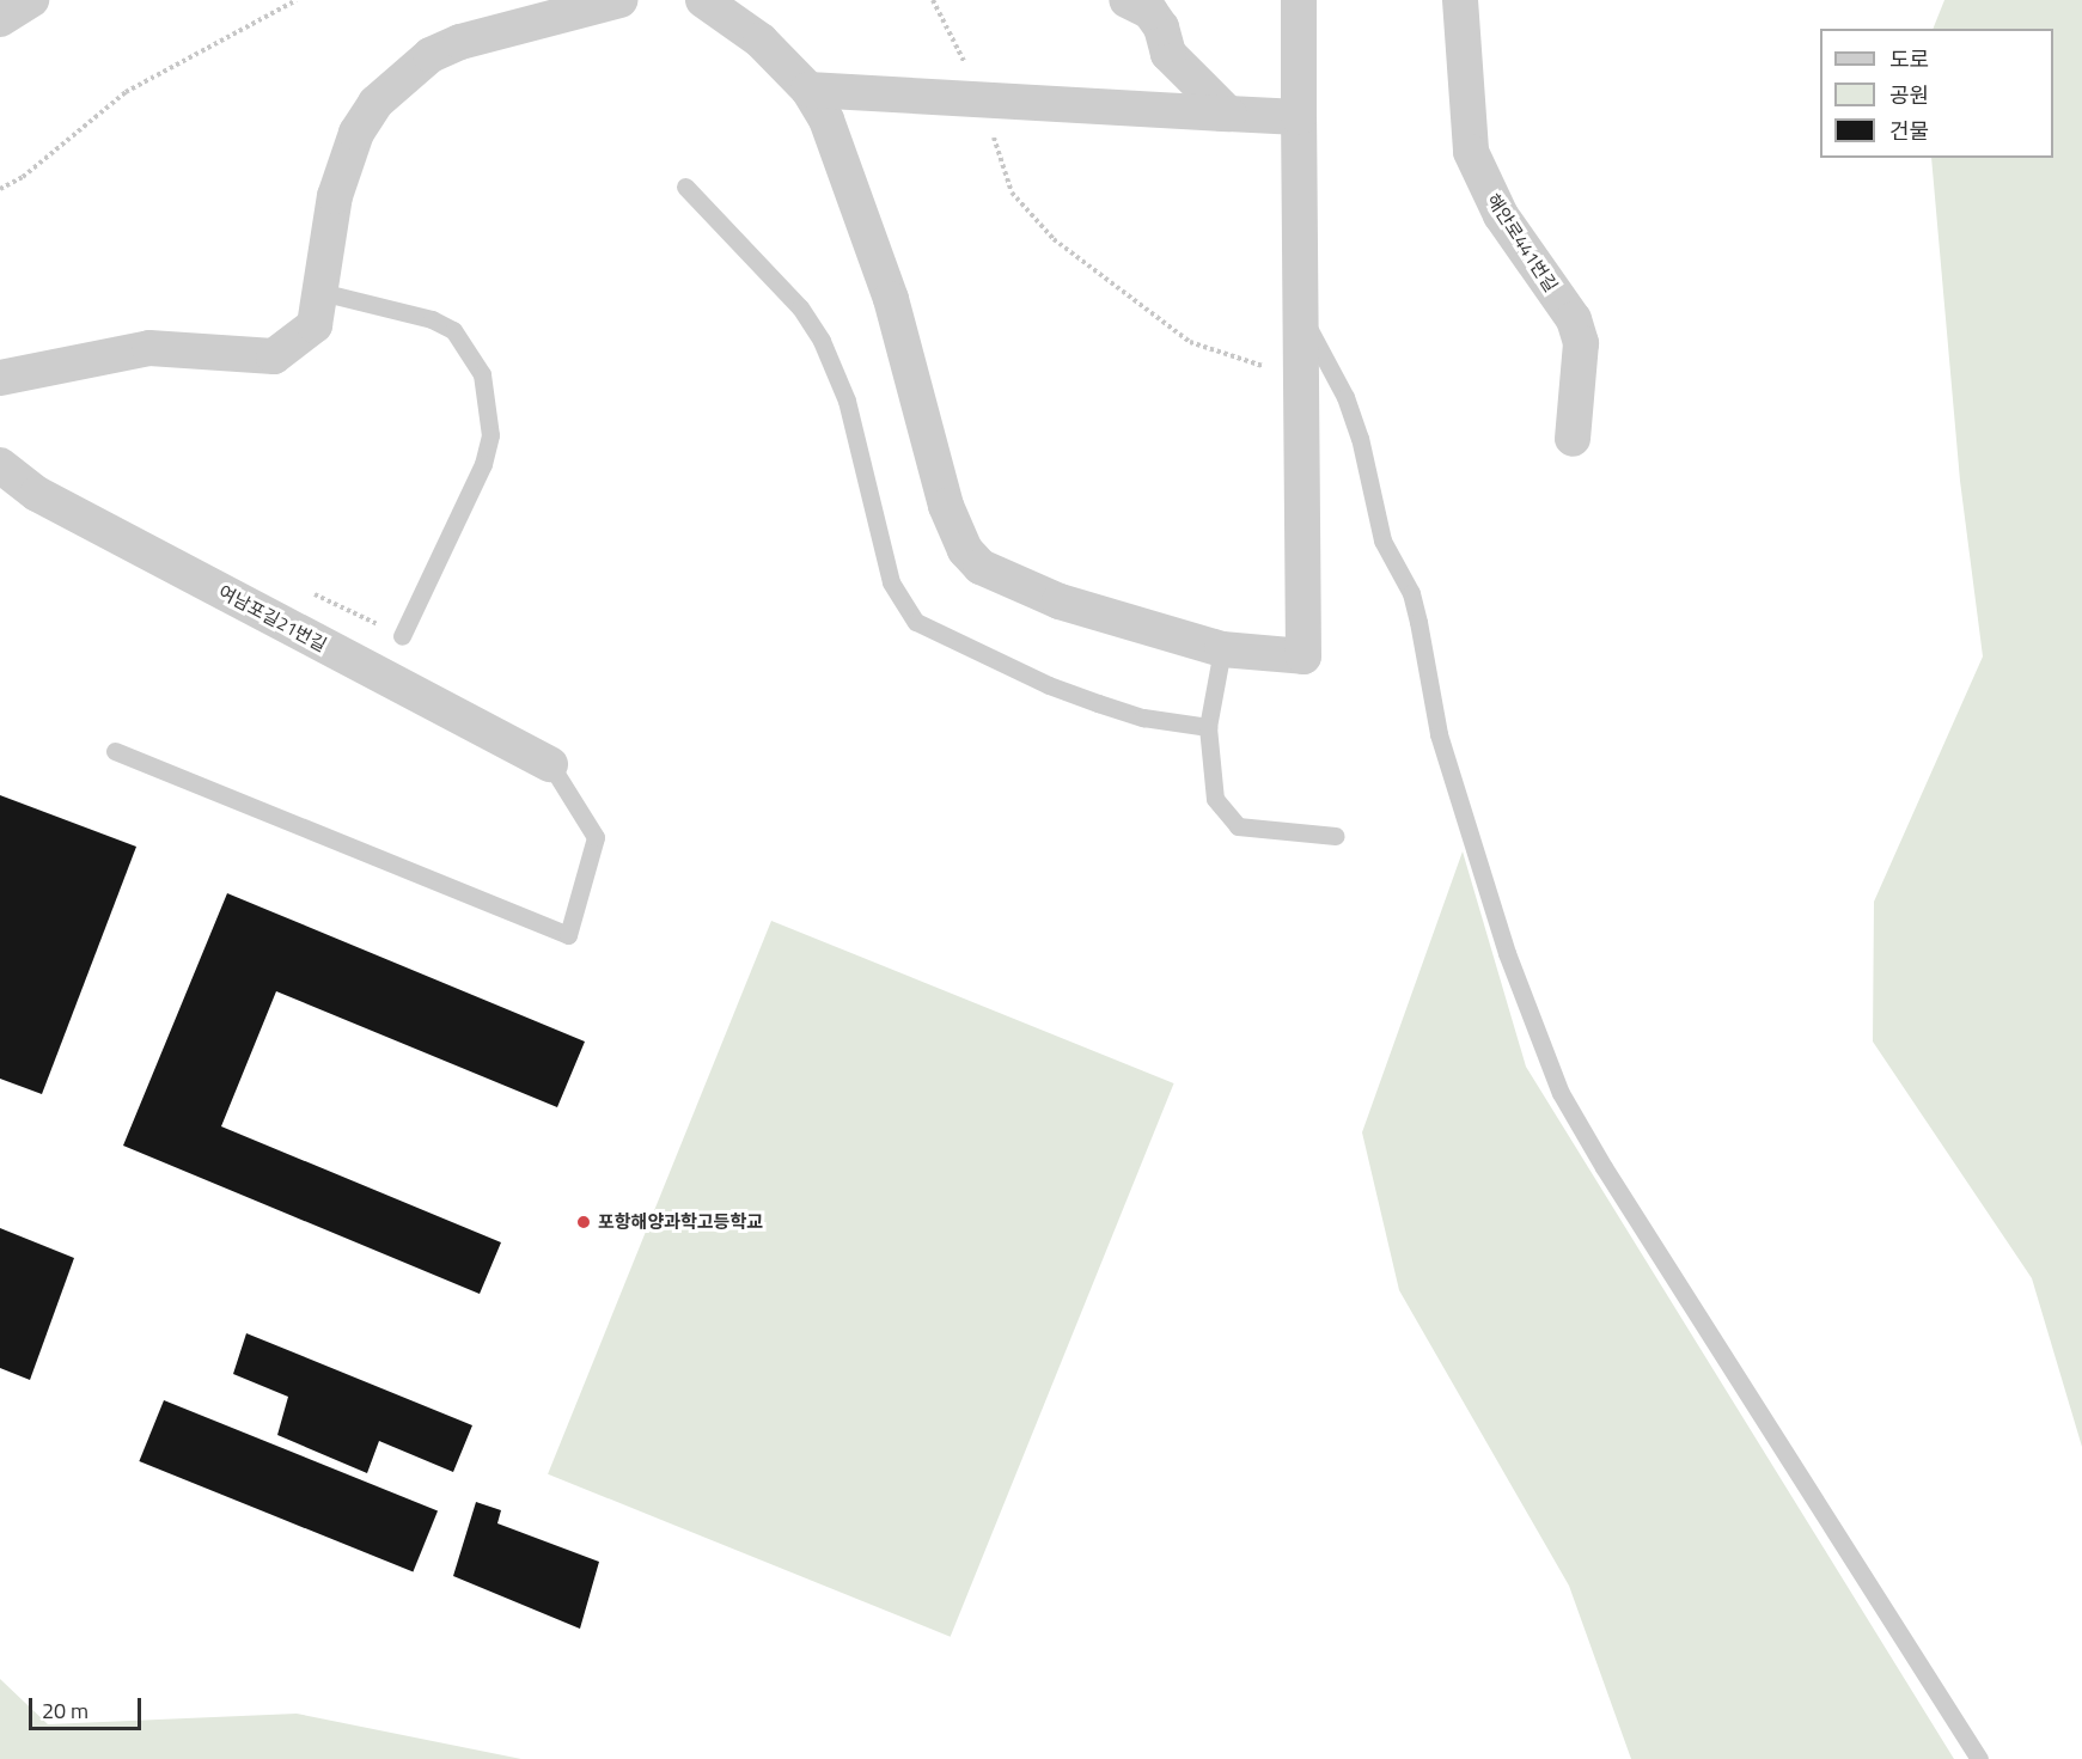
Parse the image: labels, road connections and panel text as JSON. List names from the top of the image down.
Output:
{
  "streets": {
    "street": ["해안로441번길", "여남포길21번길"]
  },
  "places": ["포항해양과학고등학교"],
  "legend": ["도로", "공원", "건물"],
  "scale_bar": "20 m"
}
